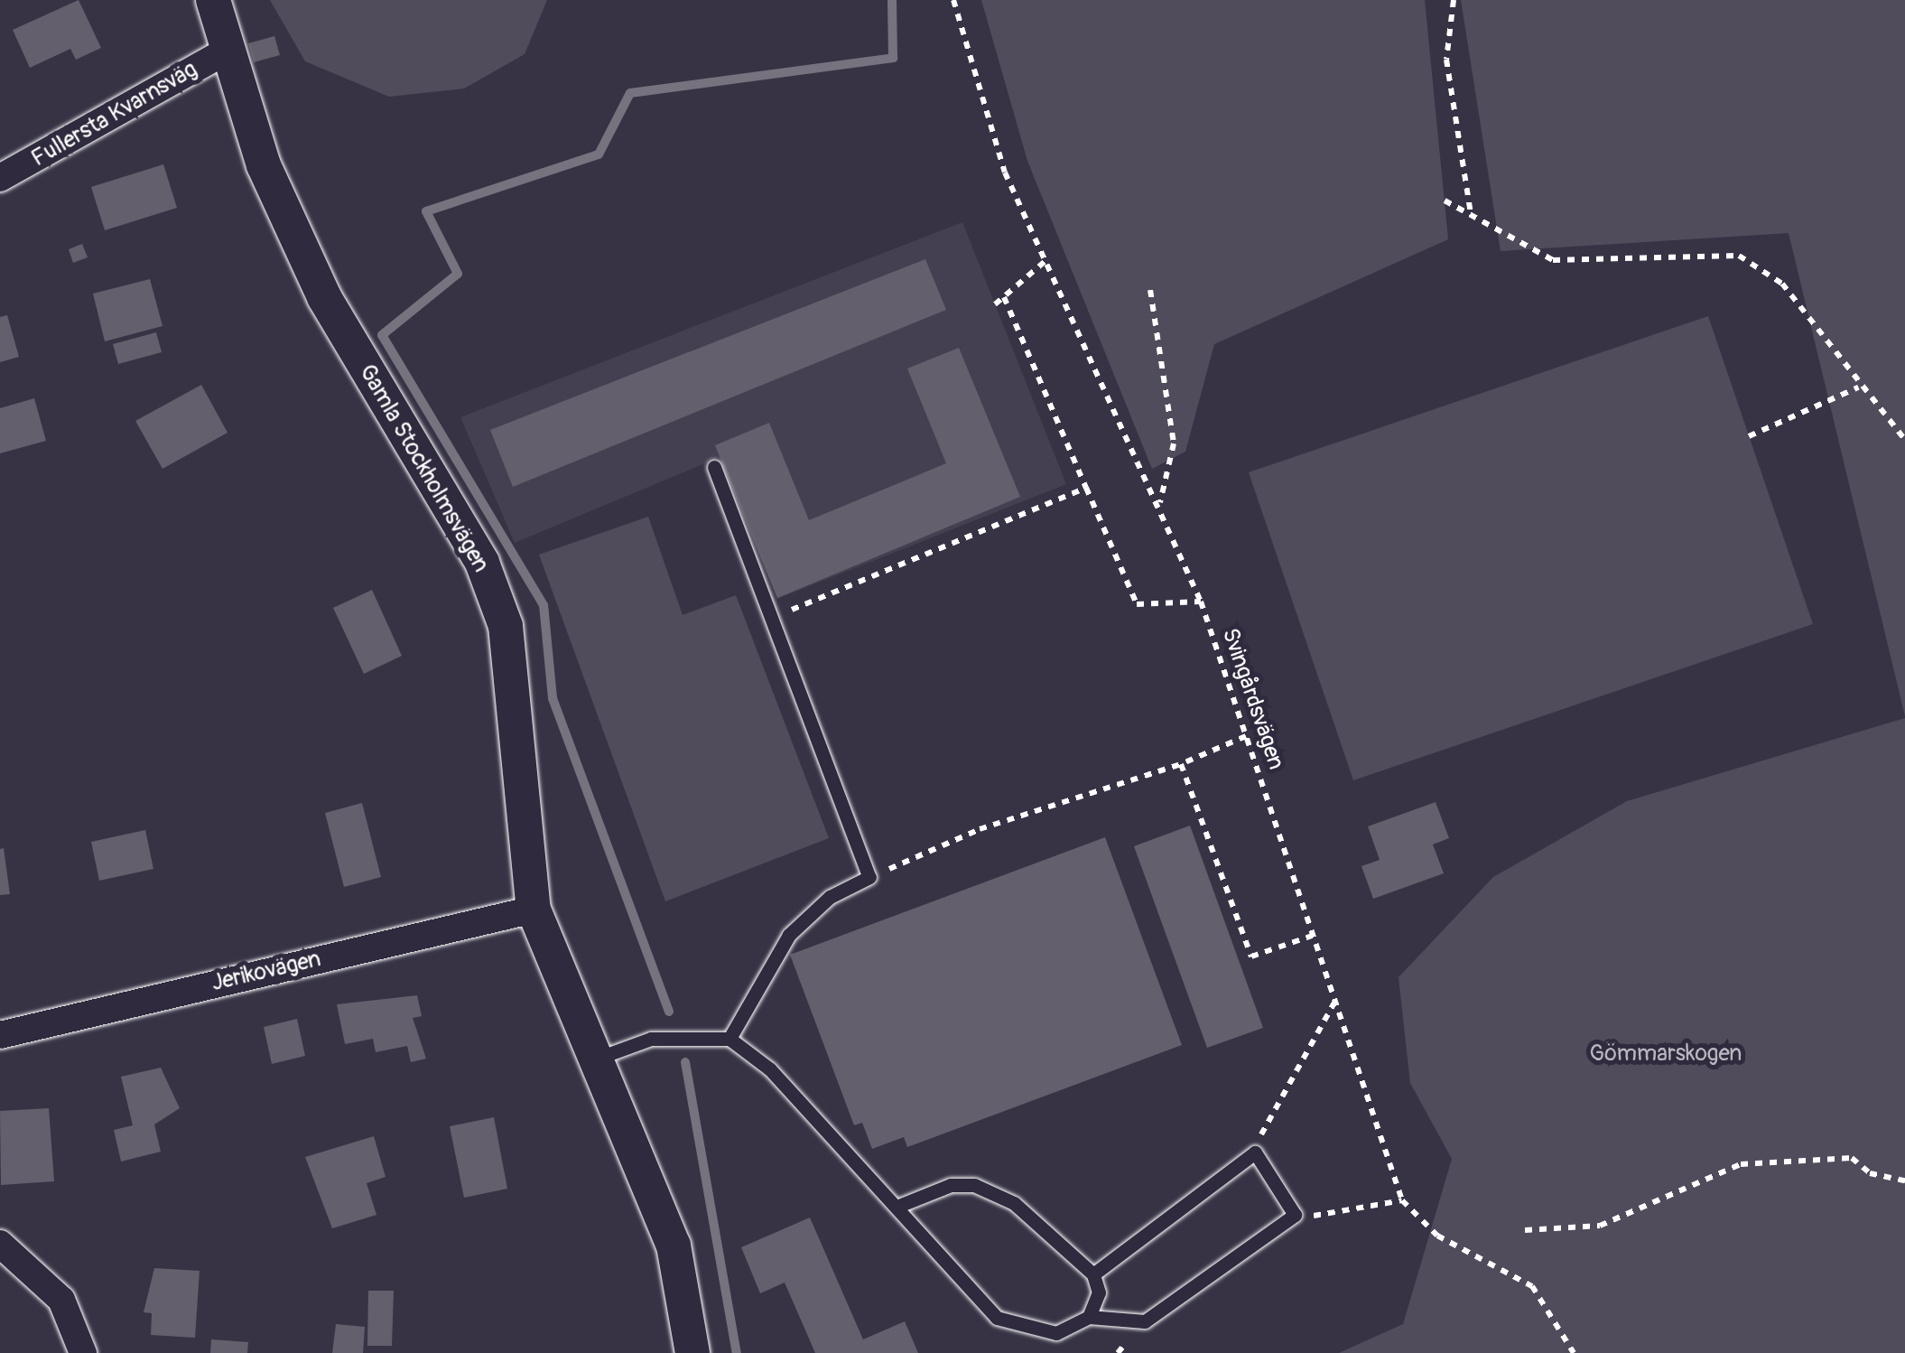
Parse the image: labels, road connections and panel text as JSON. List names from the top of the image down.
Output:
{
  "streets": {
    "street": ["Fullersta Kvarnsväg", "Gamla Stockholmsvägen", "Jerikovägen"],
    "path": ["Svingårdsvägen"]
  },
  "crossings": [
    ["Fullersta Kvarnsväg", "Gamla Stockholmsvägen"],
    ["Gamla Stockholmsvägen", "Jerikovägen"]
  ],
  "parks": ["Gömmarskogen"]
}
